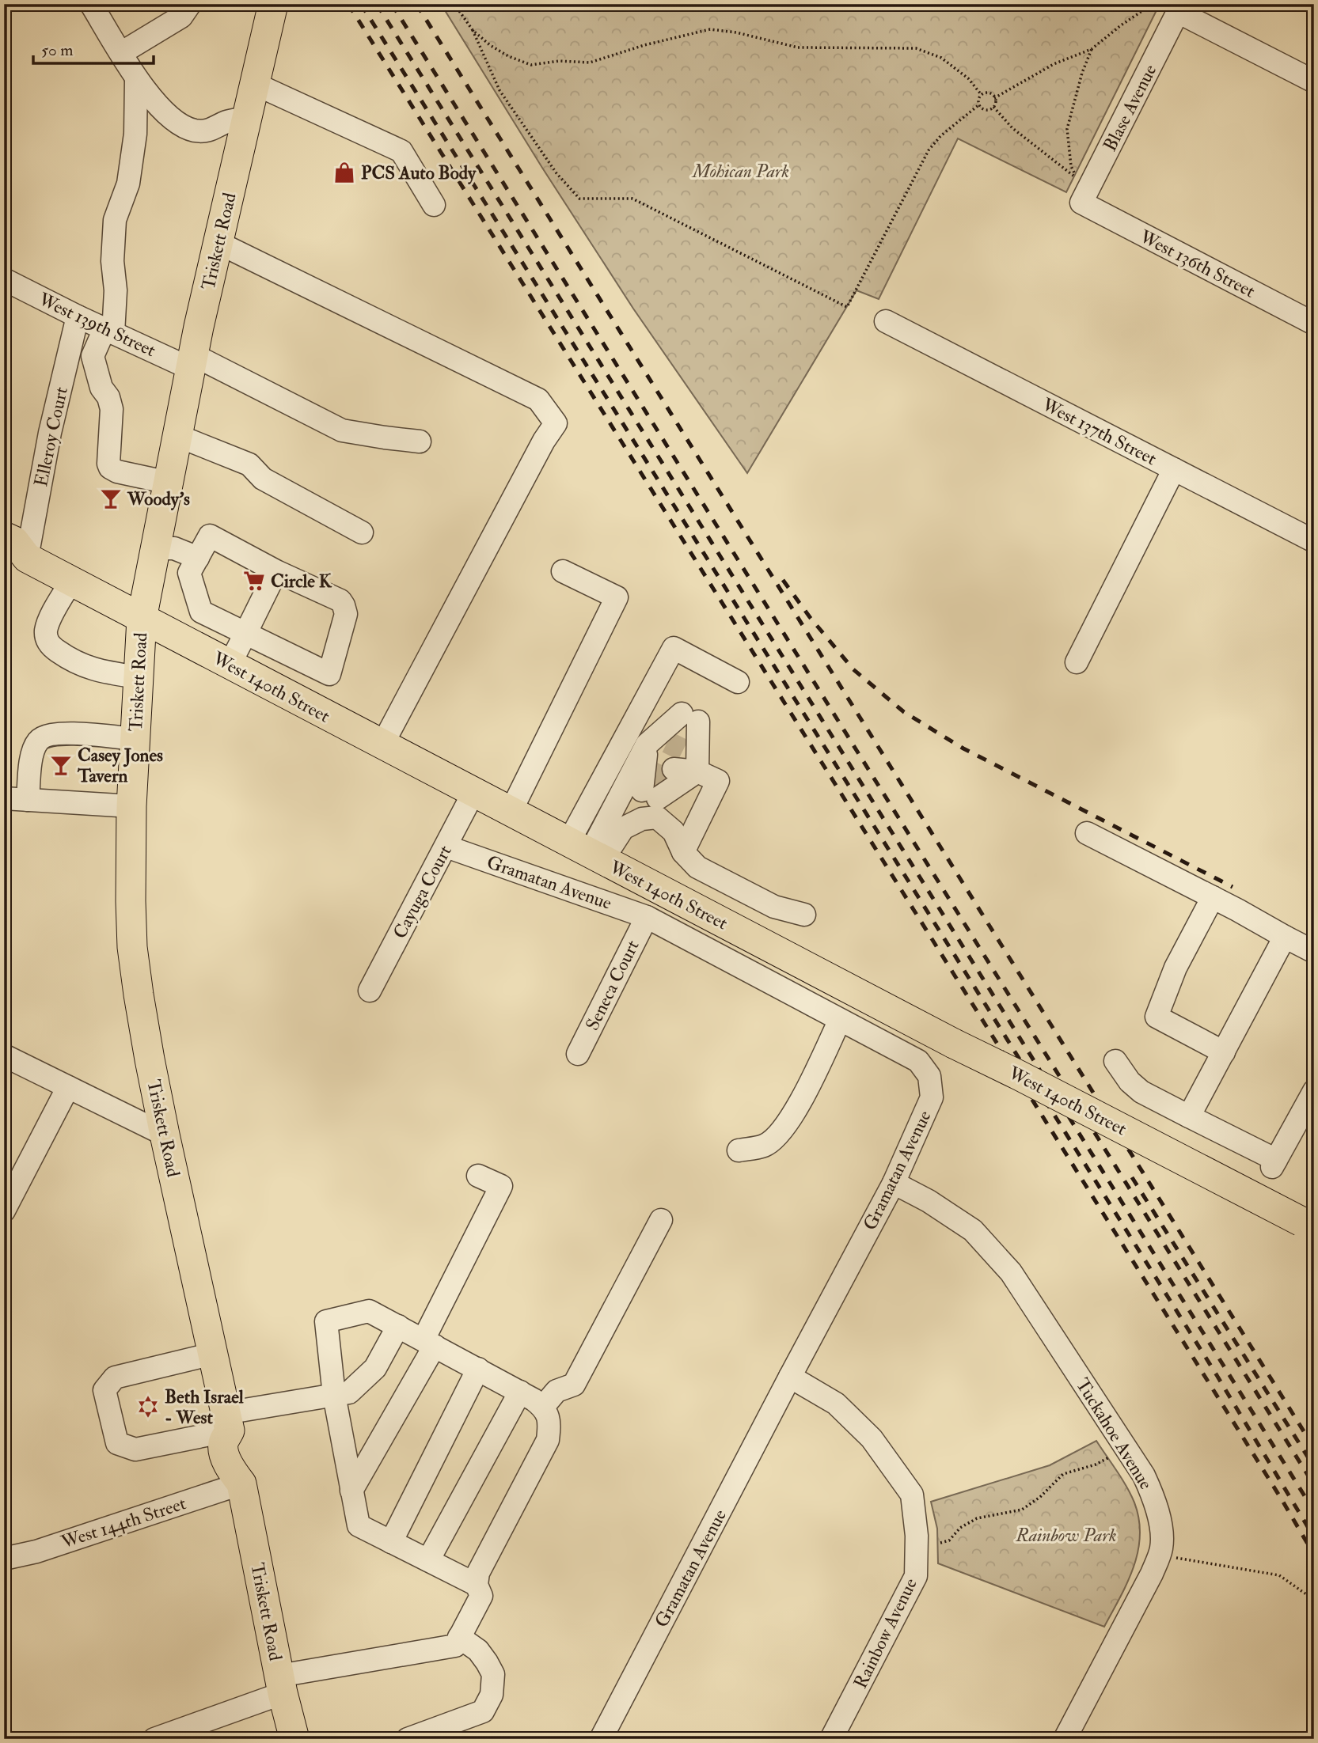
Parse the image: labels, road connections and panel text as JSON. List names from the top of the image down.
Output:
{
  "streets": {
    "main road": ["Triskett Road", "West 140th Street"],
    "street": [
      "Blase Avenue",
      "West 136th Street",
      "West 139th Street",
      "West 137th Street",
      "Elleroy Court",
      "Gramatan Avenue",
      "Cayuga Court",
      "Seneca Court",
      "Tuckahoe Avenue",
      "West 144th Street",
      "Rainbow Avenue"
    ]
  },
  "crossings": [
    ["Blase Avenue", "West 136th Street"],
    ["Triskett Road", "West 139th Street"],
    ["Triskett Road", "West 140th Street"],
    ["Triskett Road", "West 144th Street"],
    ["West 139th Street", "Elleroy Court"],
    ["Elleroy Court", "West 140th Street"],
    ["West 140th Street", "Cayuga Court"],
    ["Gramatan Avenue", "Cayuga Court"],
    ["Gramatan Avenue", "Seneca Court"],
    ["Gramatan Avenue", "Tuckahoe Avenue"],
    ["Gramatan Avenue", "Rainbow Avenue"]
  ],
  "parks": ["Mohican Park", "Rainbow Park"],
  "places": {
    "shop": ["PCS Auto Body"],
    "bar": ["Woody's", "Casey Jones Tavern"],
    "supermarket": ["Circle K"],
    "synagogue": ["Beth Israel - West"]
  },
  "scale_bar": "50 m"
}
